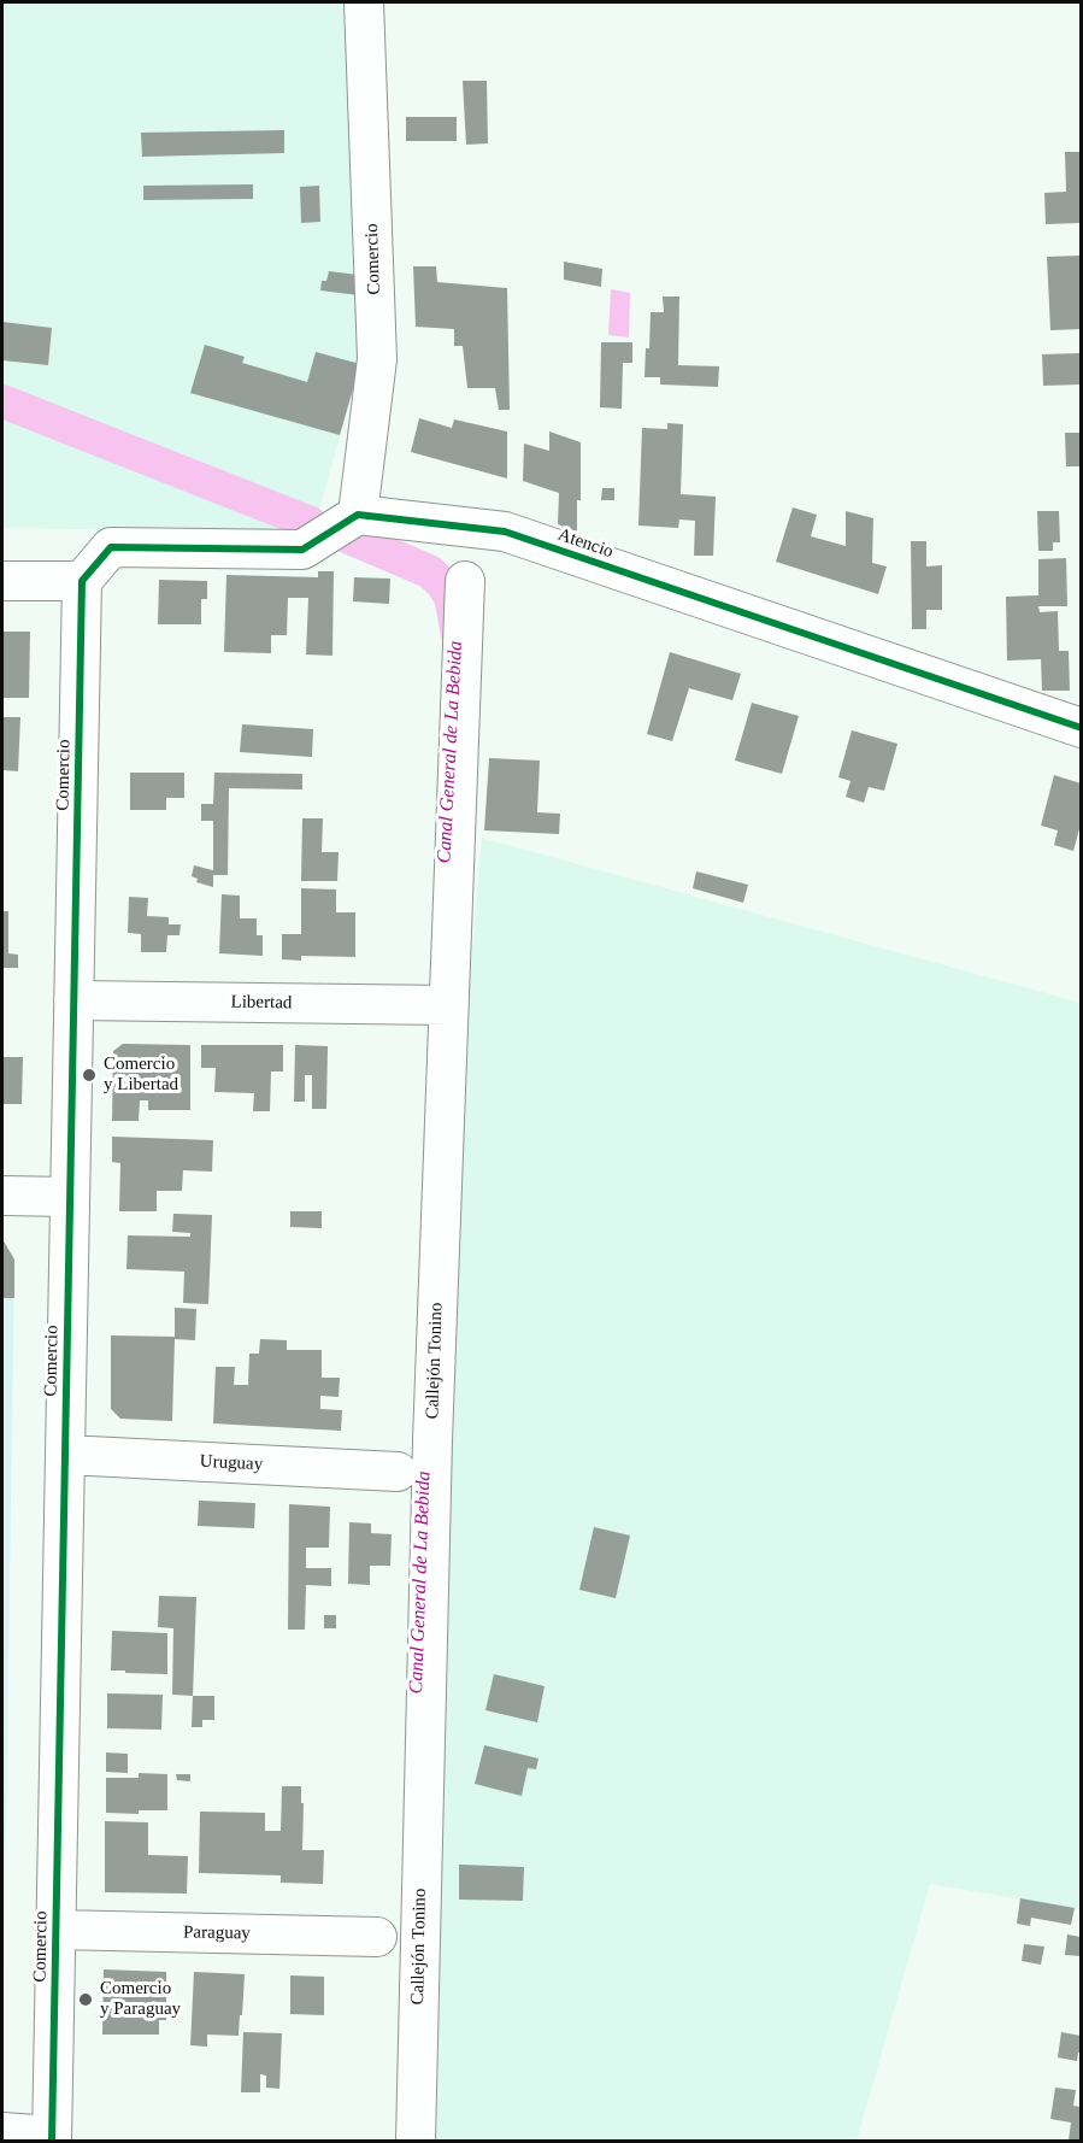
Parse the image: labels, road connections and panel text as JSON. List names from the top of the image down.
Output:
{
  "streets": {
    "street": [
      "Comercio",
      "Atencio",
      "Libertad",
      "Callejón Tonino",
      "Uruguay",
      "Paraguay"
    ]
  },
  "crossings": [
    ["Comercio", "Atencio"],
    ["Comercio", "Libertad"],
    ["Comercio", "Uruguay"],
    ["Comercio", "Paraguay"],
    ["Libertad", "Callejón Tonino"]
  ],
  "water": ["Canal General de La Bebida"],
  "places": ["Comercio y Libertad", "Comercio y Paraguay"]
}
